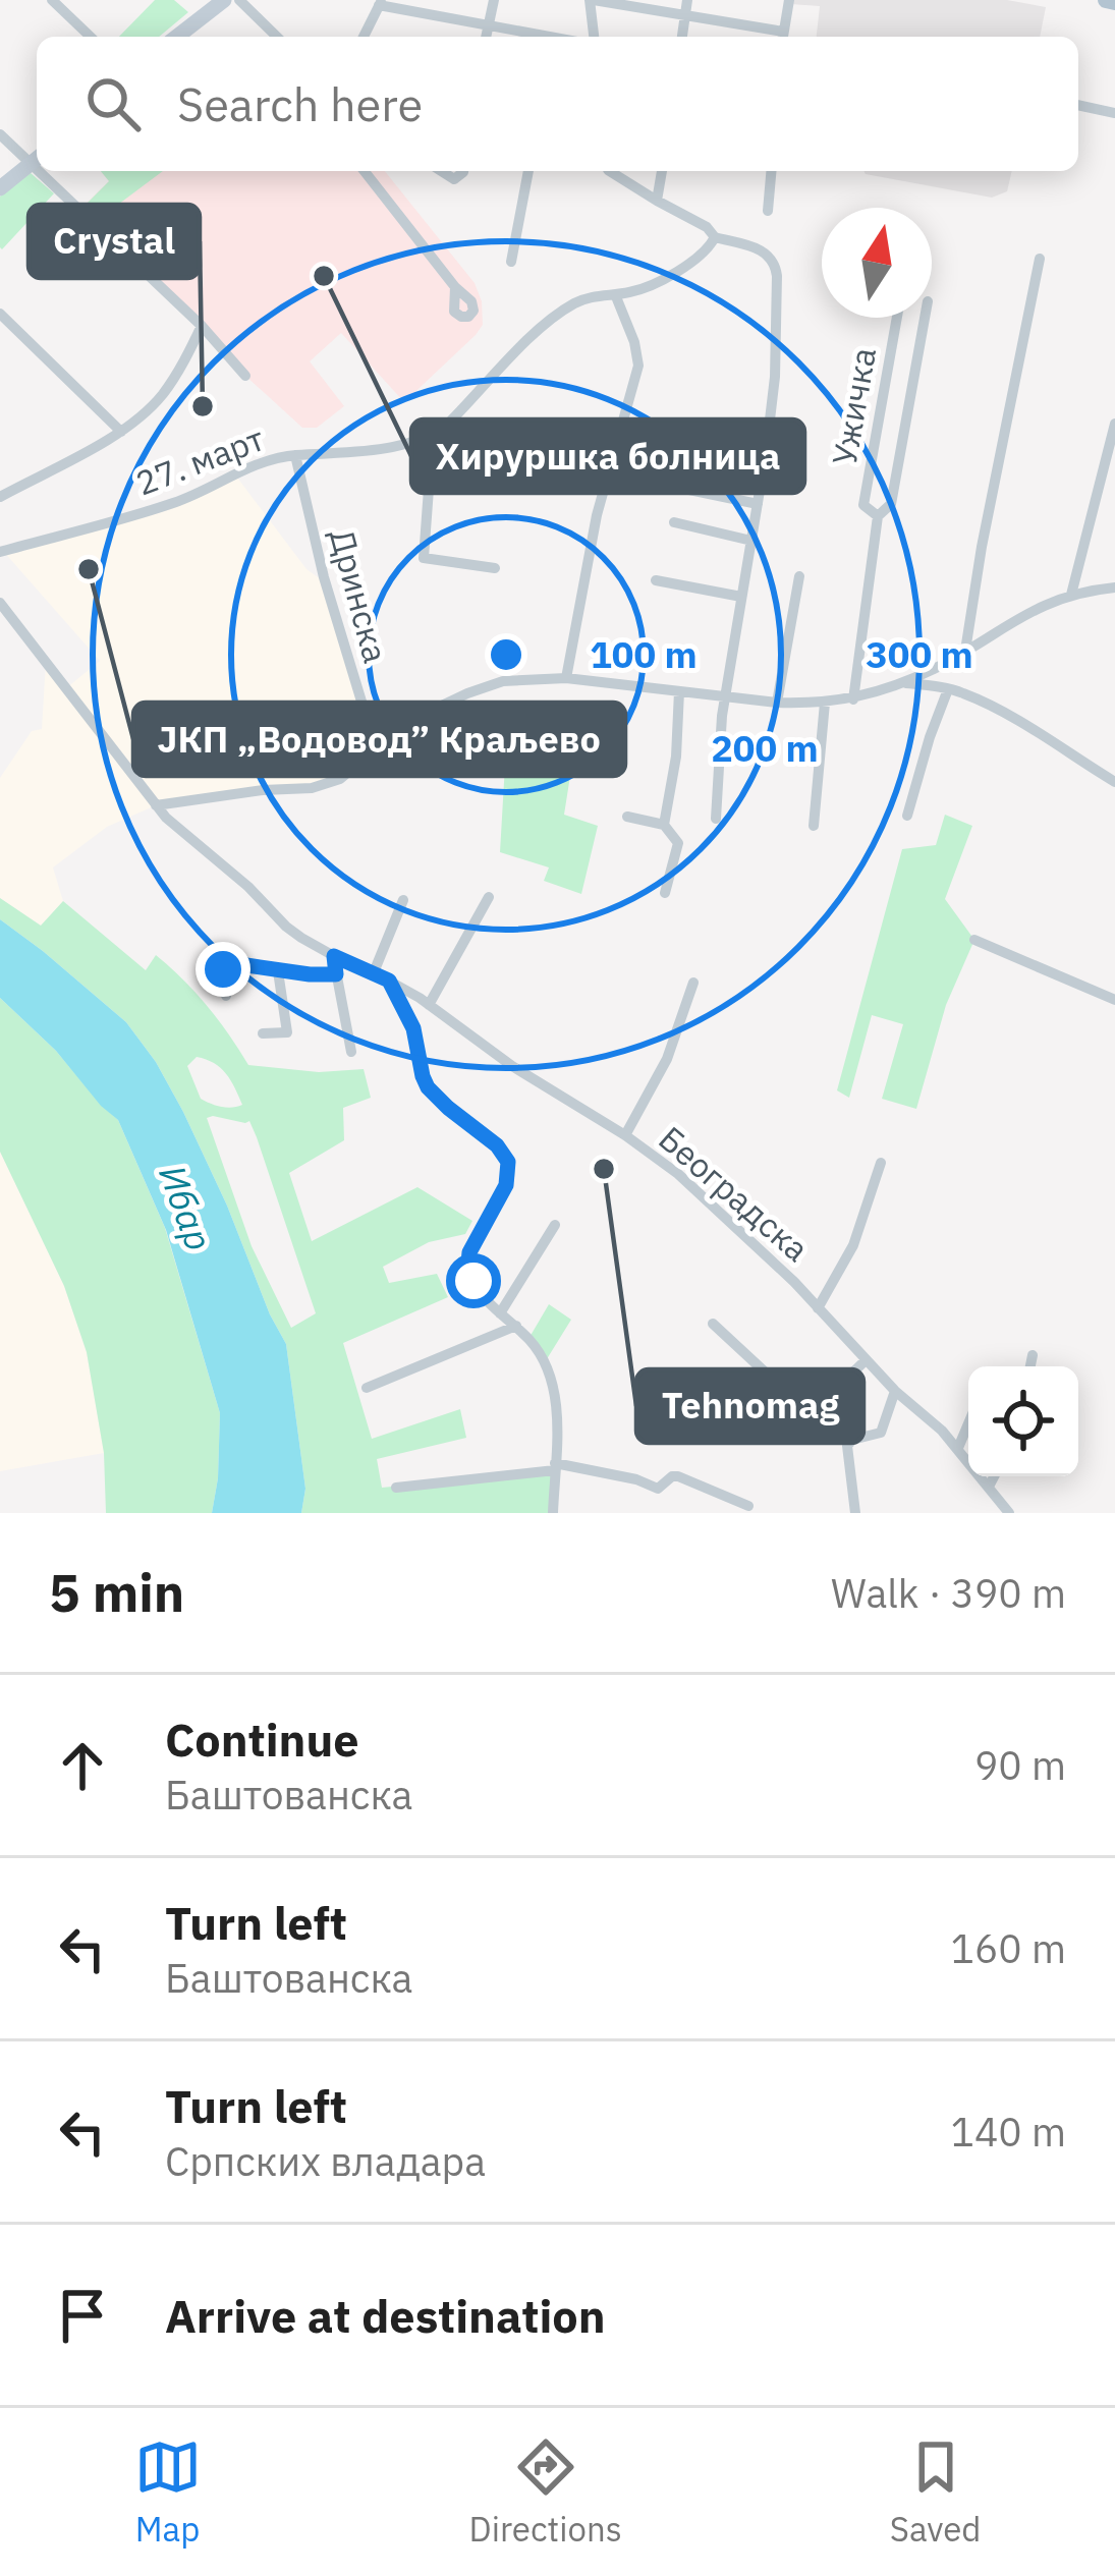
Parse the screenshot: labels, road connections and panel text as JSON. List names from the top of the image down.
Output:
{
  "streets": {
    "street": [
      "Ужичка",
      "27. март",
      "Дринска",
      "Београдска"
    ]
  },
  "crossings": [
    ["27. март", "Дринска"]
  ],
  "water": ["Ибар"],
  "places": [
    "Хируршка болница",
    "Crystal",
    "ЈКП „Водовод” Краљево",
    "Tehnomag"
  ],
  "north": "top",
  "page": {
    "search": "Search here",
    "heading": ["5 min", "Walk · 390 m"],
    "list": [
      ["Continue", "Баштованска", "90 m"],
      ["Turn left", "Баштованска", "160 m"],
      ["Turn left", "Српских владара", "140 m"],
      "Arrive at destination"
    ],
    "nav": ["Map", "Directions", "Saved"]
  },
  "rings": ["100 m", "300 m", "200 m"]
}
